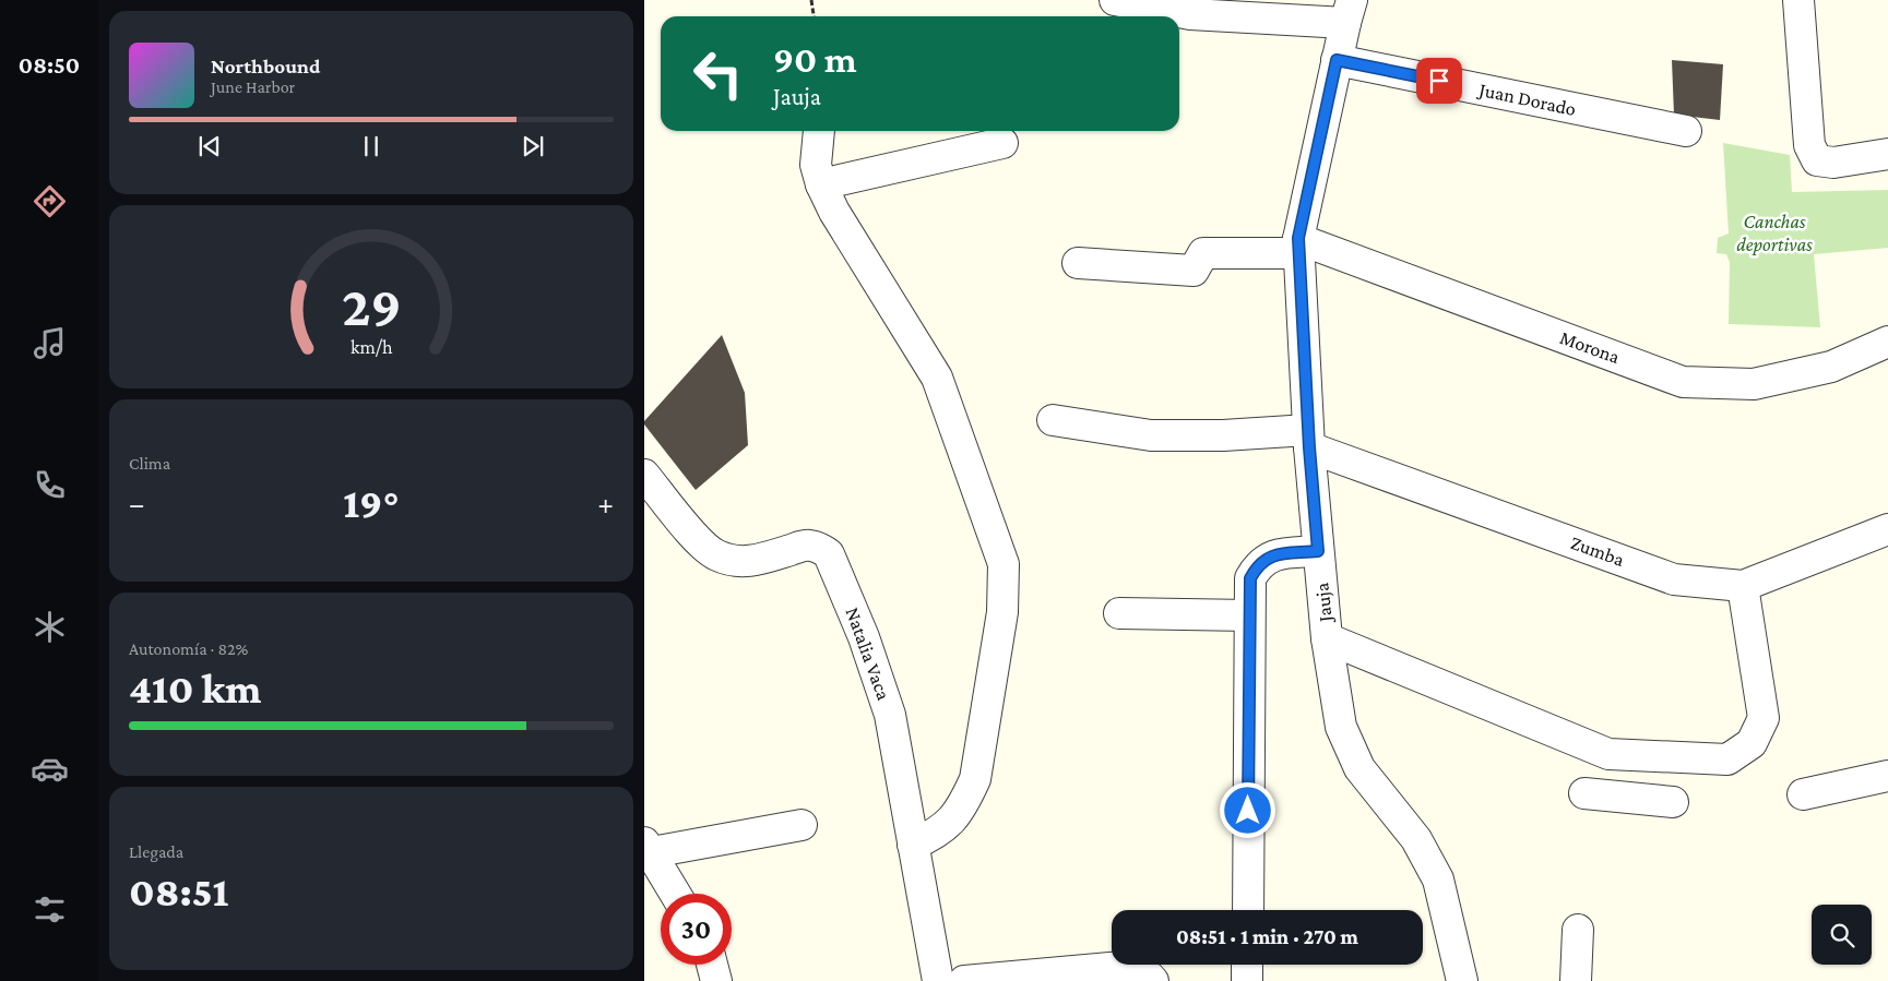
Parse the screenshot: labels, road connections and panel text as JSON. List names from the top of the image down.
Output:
{
  "streets": {
    "street": [
      "Juan Dorado",
      "Morona",
      "Zumba",
      "Jauja",
      "Natalia Vaca"
    ]
  },
  "crossings": [
    ["Juan Dorado", "Jauja"],
    ["Morona", "Jauja"],
    ["Zumba", "Jauja"]
  ],
  "parks": ["Canchas deportivas"],
  "page": {
    "tabs": "08:50",
    "turn": ["90 m", "Jauja"],
    "song": ["Northbound", "June Harbor"],
    "tile": [
      "Clima",
      ["Autonomía · 82%", "410 km"],
      ["Llegada", "08:51"]
    ],
    "heat": ["−", "19°", "+"],
    "limit": "30",
    "trip": "08:51 · 1 min · 270 m",
    "gauge": ["29", "km/h"]
  }
}
